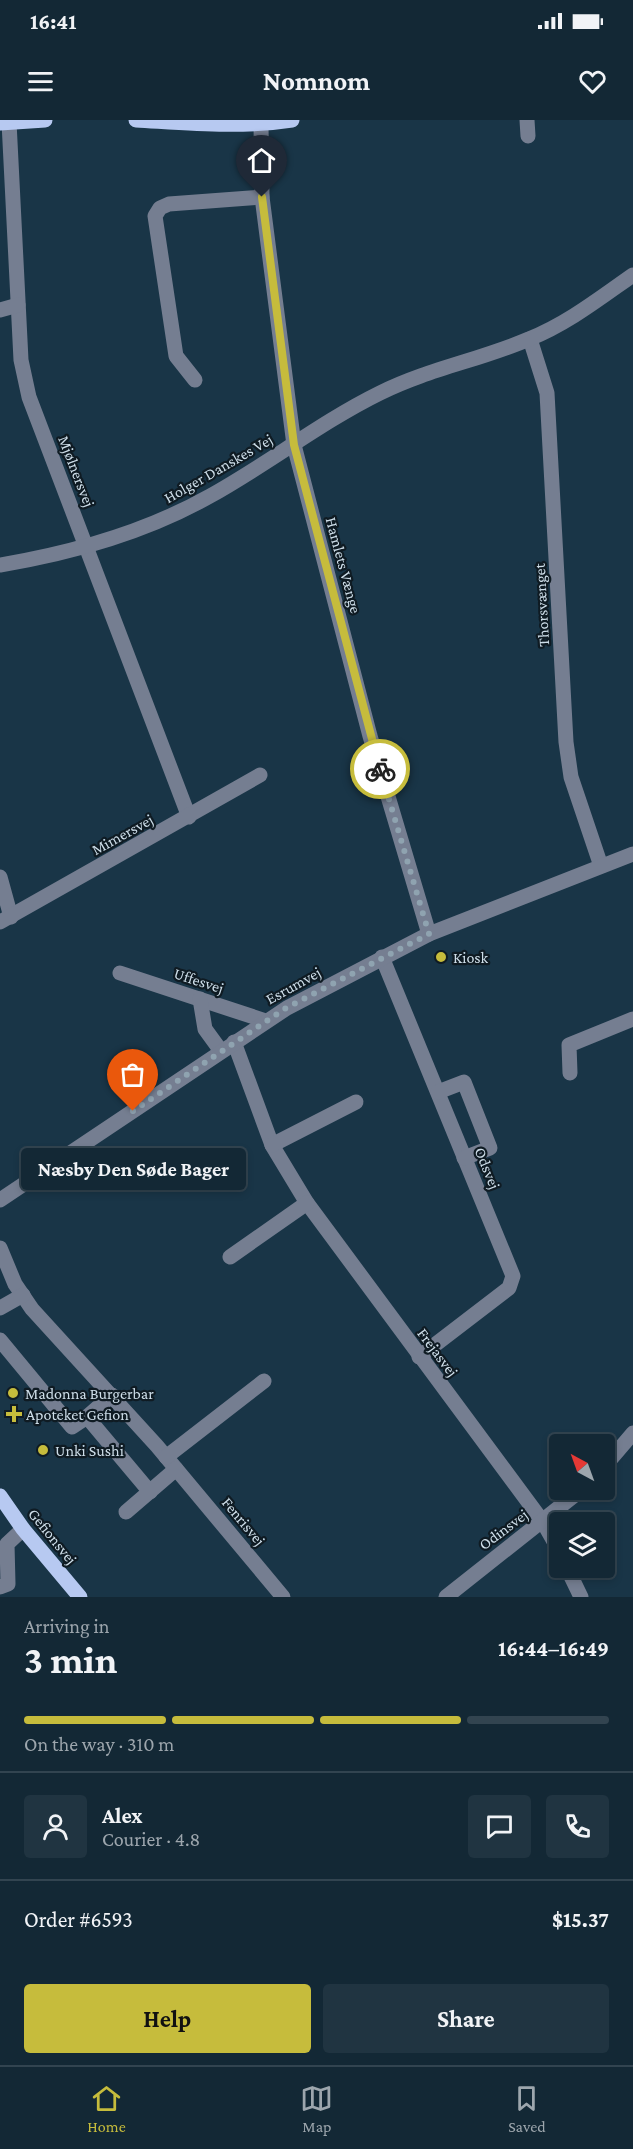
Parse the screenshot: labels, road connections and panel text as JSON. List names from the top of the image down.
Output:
{
  "streets": {
    "main road": ["Gefionsvej"],
    "street": [
      "Holger Danskes Vej",
      "Mjølnersvej",
      "Hamlets Vænge",
      "Thorsvænget",
      "Mimersvej",
      "Uffesvej",
      "Esrumvej",
      "Odsvej",
      "Frejasvej",
      "Fenrisvej",
      "Odinsvej"
    ]
  },
  "crossings": [
    ["Holger Danskes Vej", "Mjølnersvej"],
    ["Holger Danskes Vej", "Hamlets Vænge"],
    ["Holger Danskes Vej", "Thorsvænget"],
    ["Mjølnersvej", "Mimersvej"],
    ["Hamlets Vænge", "Esrumvej"],
    ["Thorsvænget", "Esrumvej"],
    ["Uffesvej", "Esrumvej"],
    ["Uffesvej", "Frejasvej"],
    ["Esrumvej", "Odsvej"],
    ["Esrumvej", "Frejasvej"],
    ["Odsvej", "Frejasvej"],
    ["Frejasvej", "Odinsvej"]
  ],
  "places": {
    "other": [
      "Kiosk",
      "Næsby Den Søde Bager",
      "Madonna Burgerbar",
      "Unki Sushi"
    ],
    "health": ["Apoteket Gefion"]
  },
  "north": "top left",
  "page": {
    "status": "16:41",
    "header": "Nomnom",
    "bubble": "Næsby Den Søde Bager",
    "heading": ["3 min", "Arriving in", "16:44–16:49"],
    "panel": [
      "Alex",
      "Courier · 4.8",
      "Order #6593",
      "$15.37"
    ],
    "bar": "On the way · 310 m",
    "buttons": ["Help", "Share"],
    "tabs": ["Home", "Map", "Saved"]
  }
}
